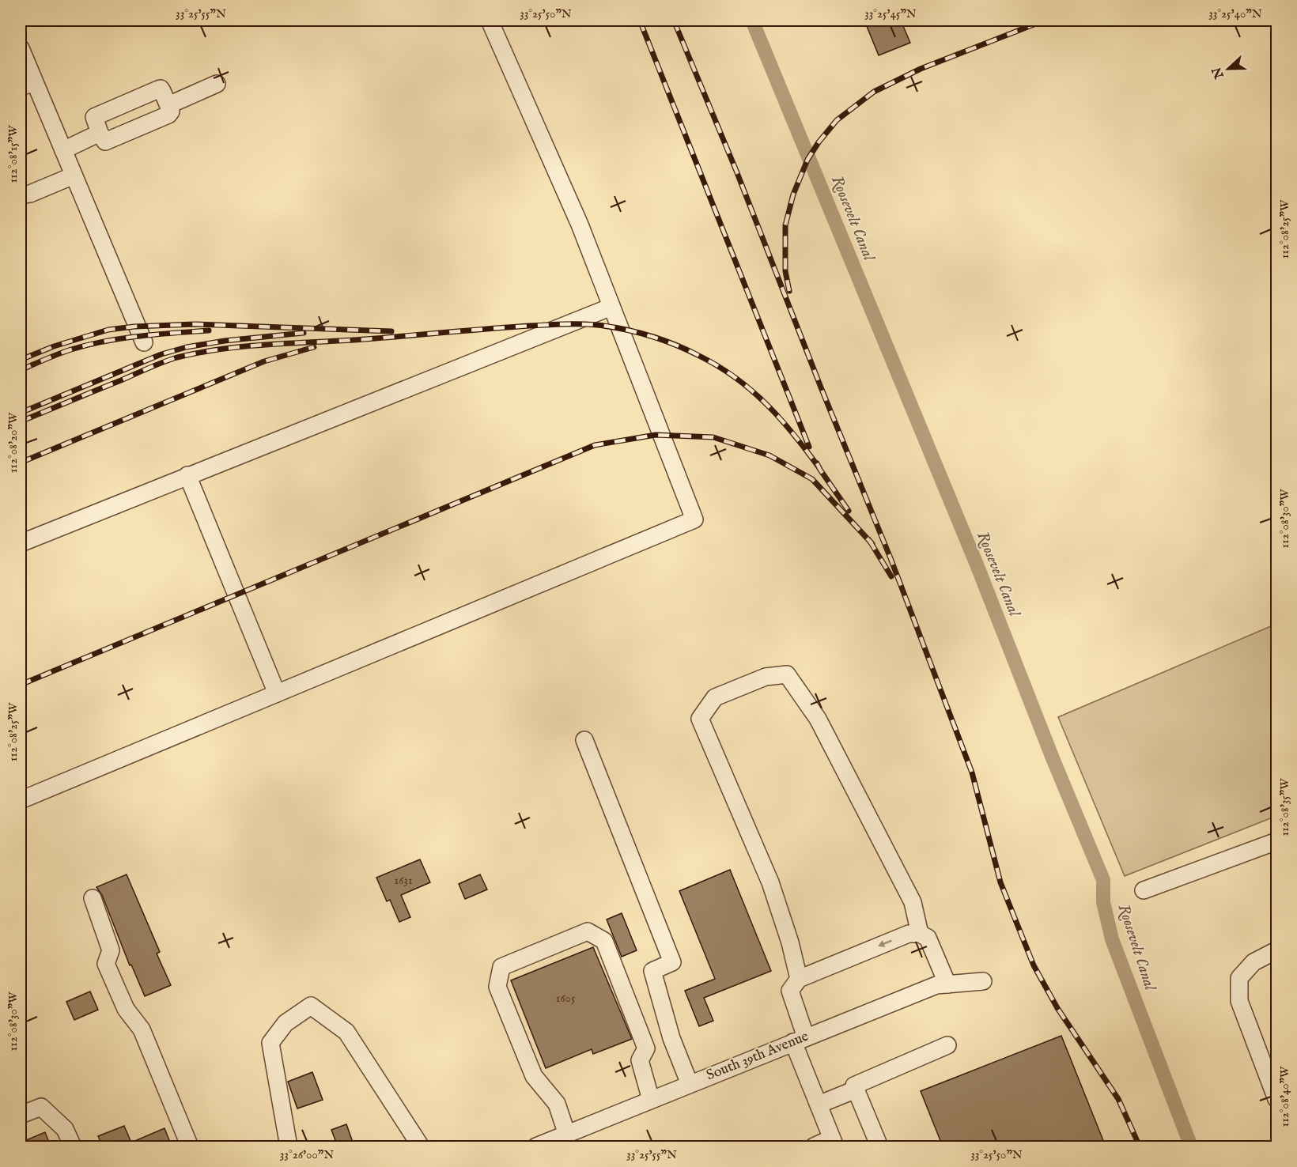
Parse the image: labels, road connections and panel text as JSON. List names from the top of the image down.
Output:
{
  "streets": {
    "street": ["South 39th Avenue"]
  },
  "water": ["Roosevelt Canal"],
  "house_numbers": ["1631", "1605"],
  "north": "left",
  "coordinates": [
    "33°25'55\"N",
    "33°25'50\"N",
    "33°25'45\"N",
    "33°25'40\"N",
    "112°08'15\"W",
    "112°08'25\"W",
    "112°08'20\"W",
    "112°08'30\"W",
    "112°08'35\"W",
    "112°08'40\"W",
    "33°26'00\"N"
  ]
}
